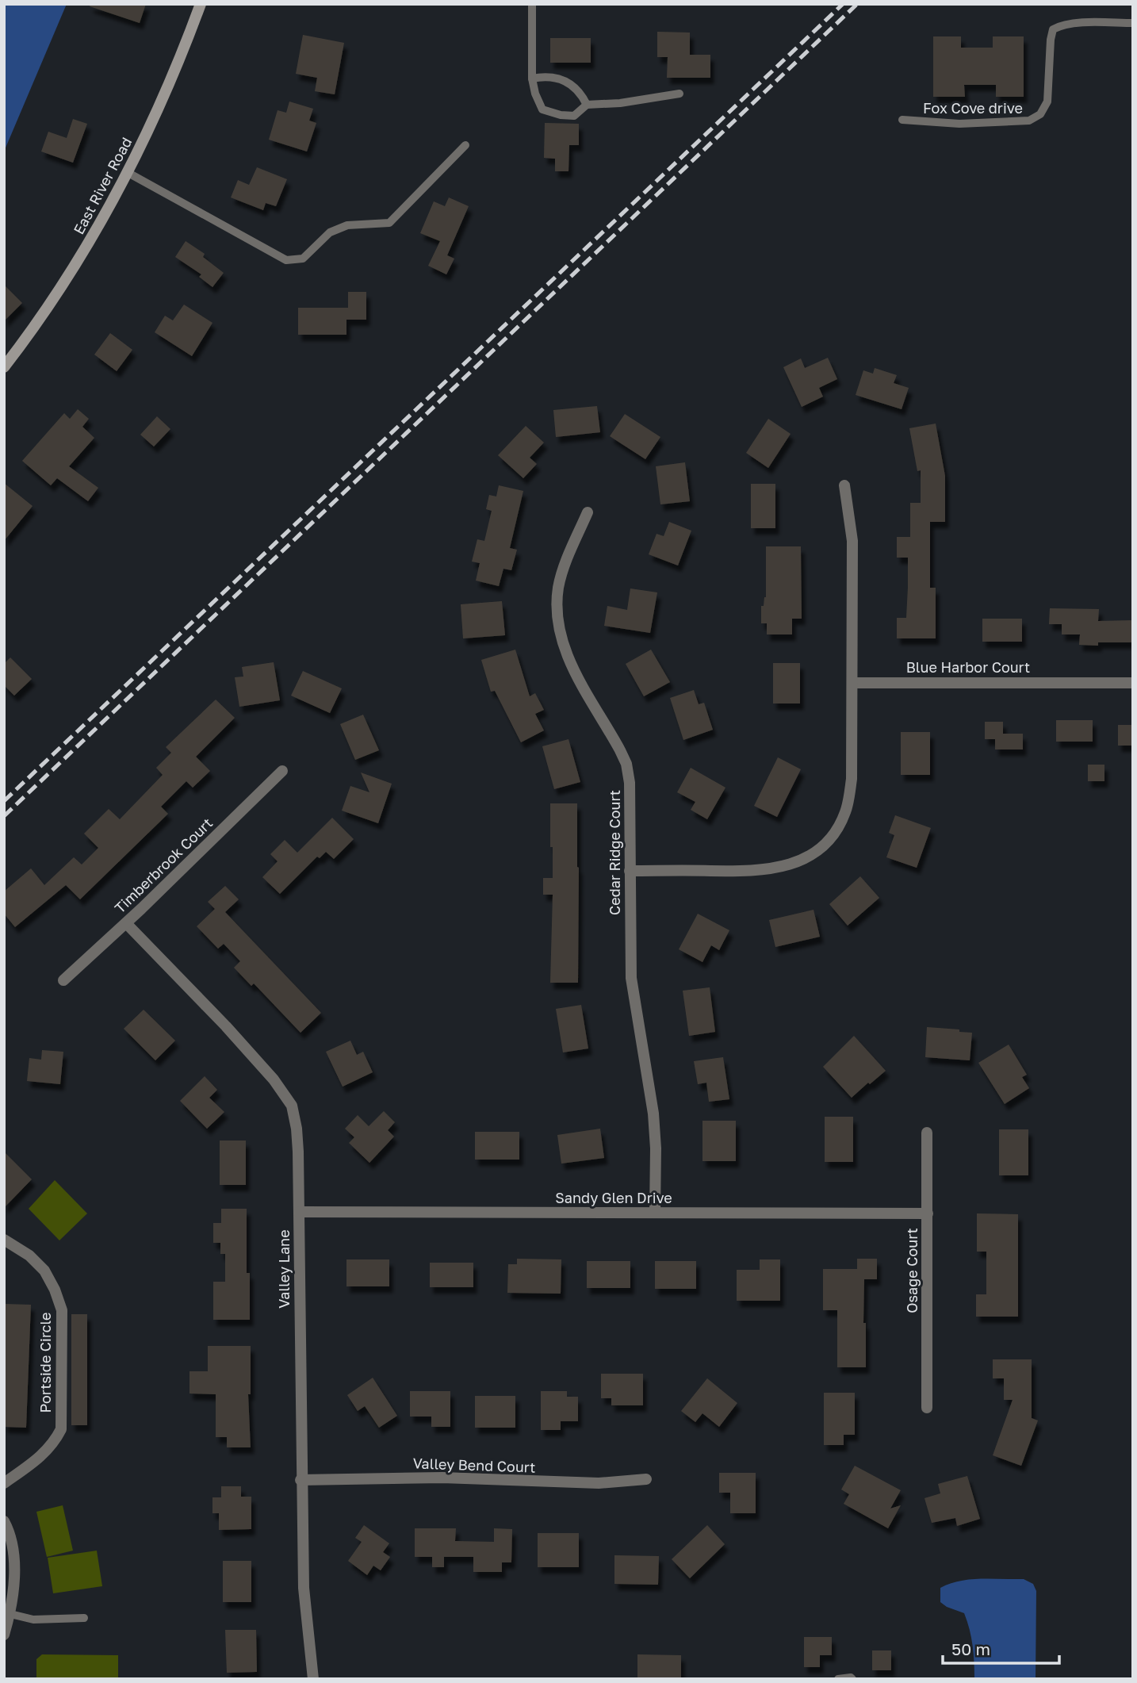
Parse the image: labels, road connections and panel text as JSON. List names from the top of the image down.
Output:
{
  "streets": {
    "main road": ["East River Road"],
    "street": [
      "Blue Harbor Court",
      "Cedar Ridge Court",
      "Timberbrook Court",
      "Sandy Glen Drive",
      "Valley Lane",
      "Osage Court",
      "Portside Circle",
      "Valley Bend Court"
    ],
    "lane": ["Fox Cove drive"]
  },
  "crossings": [
    ["Cedar Ridge Court", "Sandy Glen Drive"],
    ["Timberbrook Court", "Valley Lane"],
    ["Sandy Glen Drive", "Valley Lane"],
    ["Sandy Glen Drive", "Osage Court"],
    ["Valley Lane", "Valley Bend Court"]
  ],
  "scale_bar": "50 m"
}
